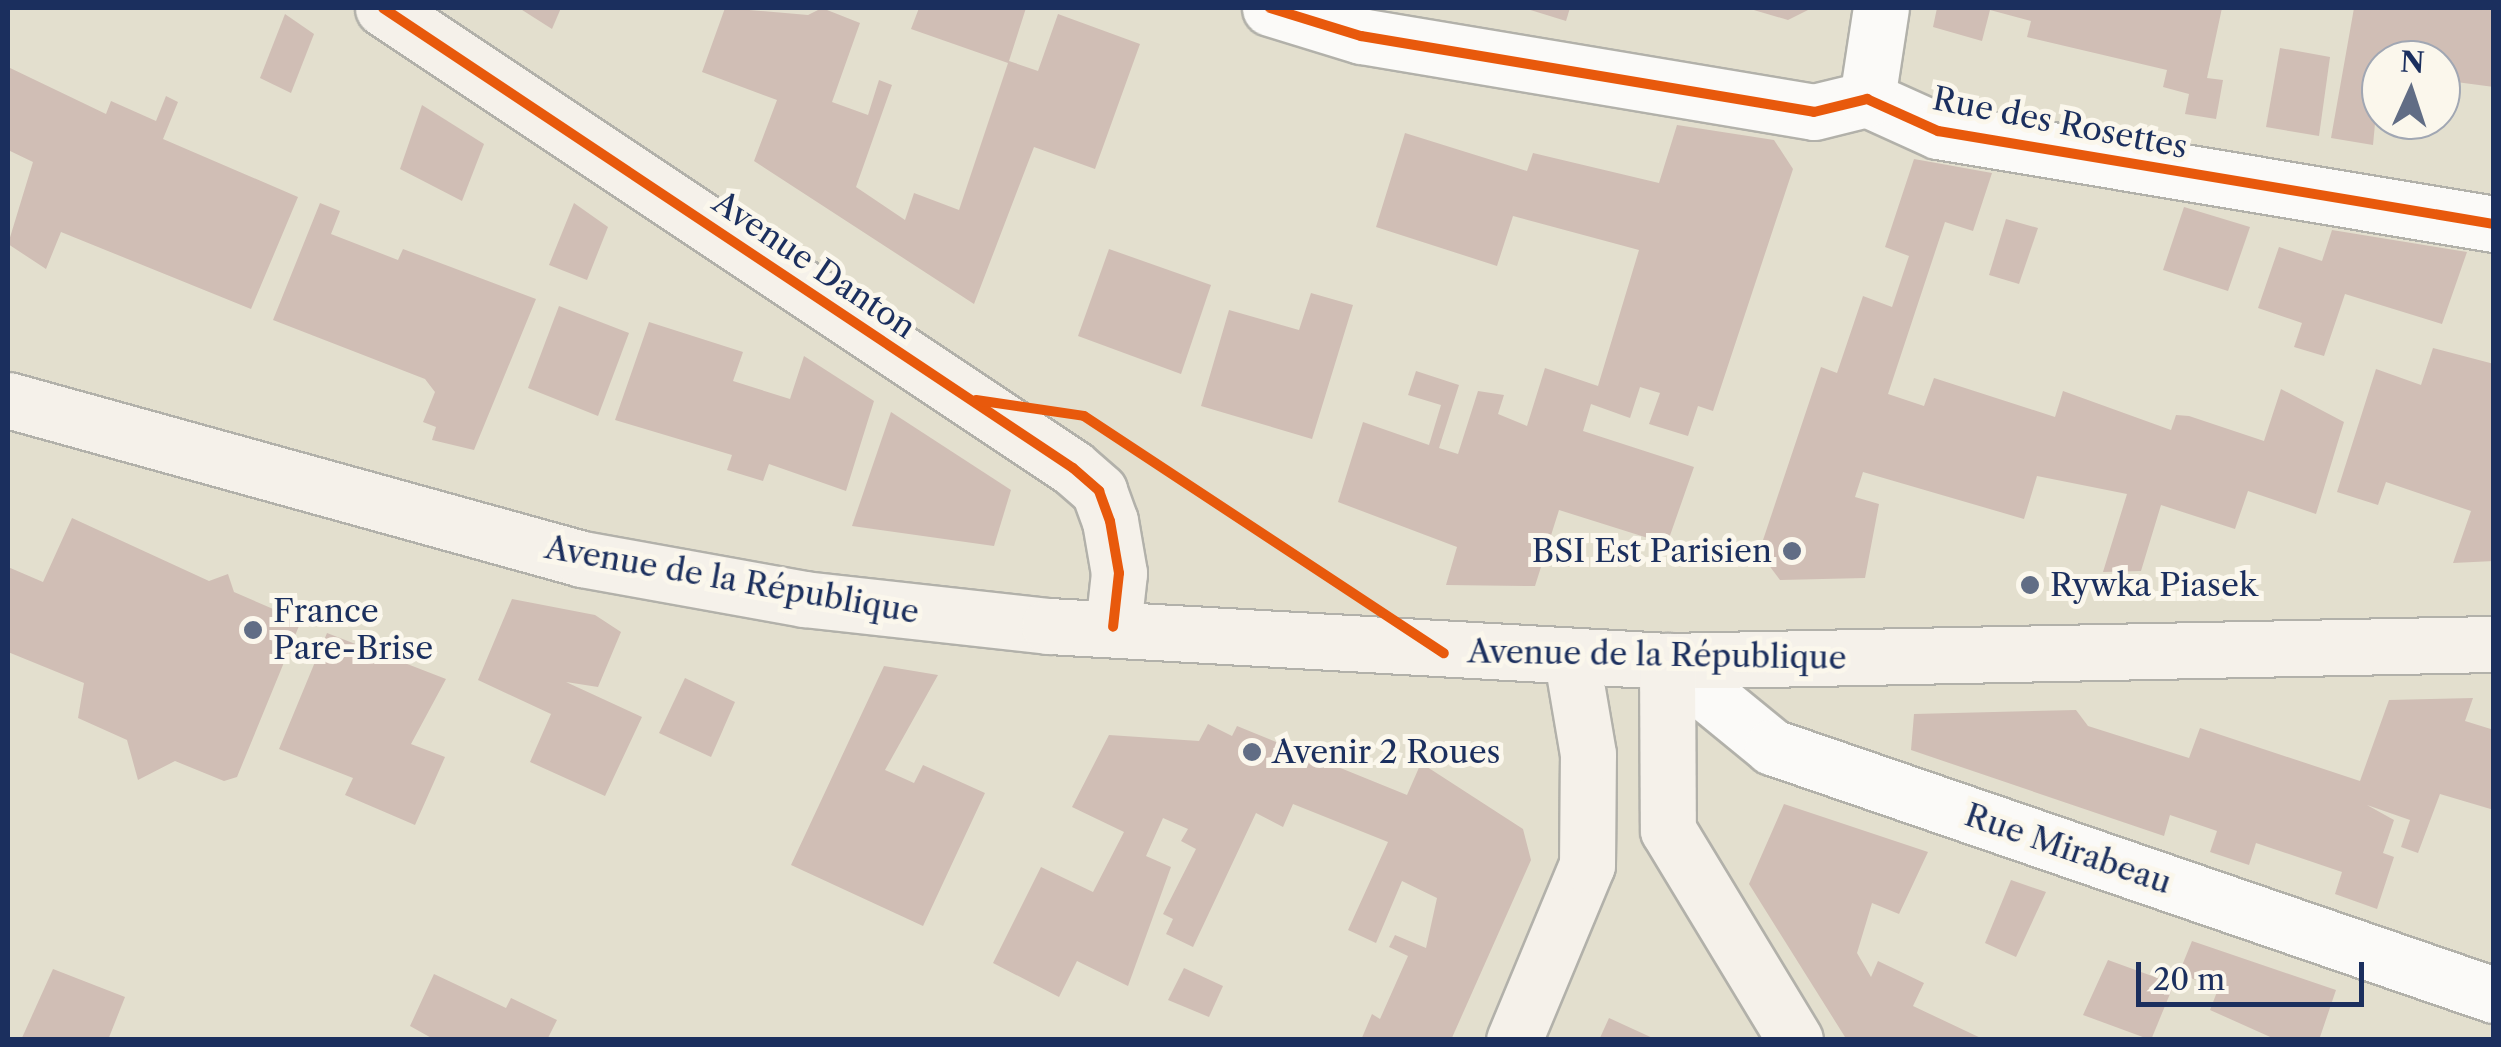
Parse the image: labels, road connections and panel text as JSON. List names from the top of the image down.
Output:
{
  "streets": {
    "main road": ["Avenue Danton", "Avenue de la République"],
    "street": ["Rue des Rosettes", "Rue Mirabeau"]
  },
  "crossings": [
    ["Avenue Danton", "Avenue de la République"],
    ["Avenue de la République", "Rue Mirabeau"]
  ],
  "places": [
    "BSI Est Parisien",
    "Rywka Piasek",
    "France Pare-Brise",
    "Avenir 2 Roues"
  ],
  "scale_bar": "20 m",
  "north": "top"
}
